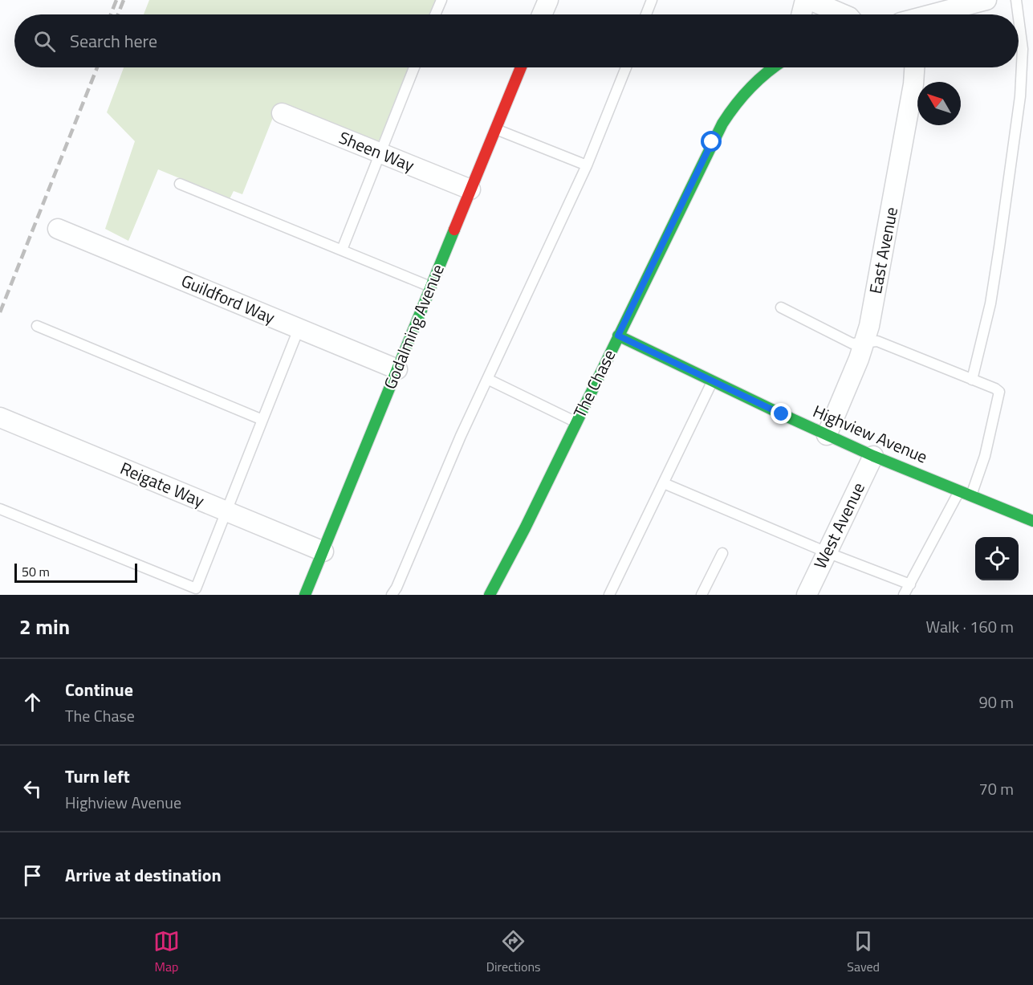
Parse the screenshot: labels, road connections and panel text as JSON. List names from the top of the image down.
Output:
{
  "streets": {
    "street": [
      "Sheen Way",
      "East Avenue",
      "Guildford Way",
      "Godalming Avenue",
      "The Chase",
      "Highview Avenue",
      "Reigate Way",
      "West Avenue"
    ]
  },
  "crossings": [
    ["Sheen Way", "Godalming Avenue"],
    ["East Avenue", "Highview Avenue"],
    ["Guildford Way", "Godalming Avenue"],
    ["Godalming Avenue", "Reigate Way"],
    ["The Chase", "Highview Avenue"],
    ["Highview Avenue", "West Avenue"]
  ],
  "scale_bar": "50 m",
  "north": "top left",
  "page": {
    "search": "Search here",
    "scale": "50 m",
    "heading": ["2 min", "Walk · 160 m"],
    "list": [
      ["Continue", "The Chase", "90 m"],
      ["Turn left", "Highview Avenue", "70 m"],
      "Arrive at destination"
    ],
    "nav": ["Map", "Directions", "Saved"]
  }
}
